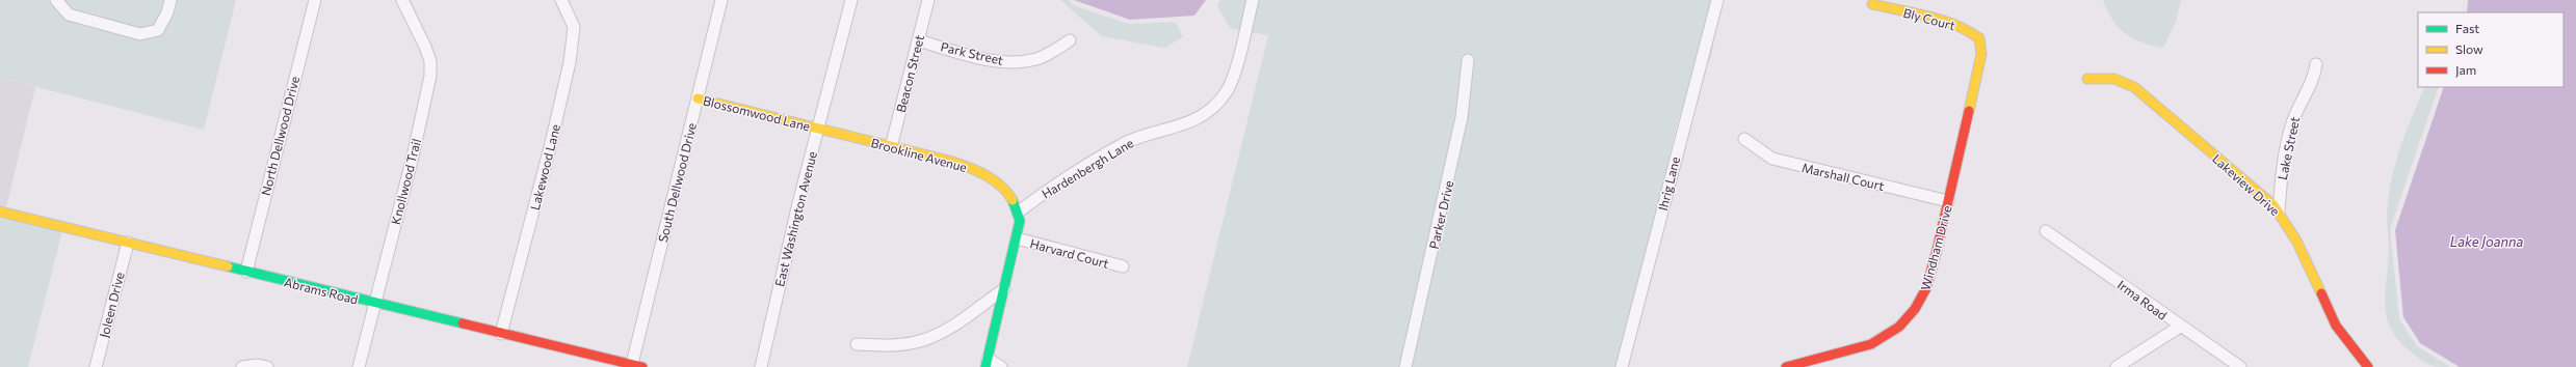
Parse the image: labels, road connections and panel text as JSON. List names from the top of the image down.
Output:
{
  "streets": {
    "street": [
      "Bly Court",
      "Park Street",
      "Beacon Street",
      "Blossomwood Lane",
      "North Dellwood Drive",
      "Lake Street",
      "Brookline Avenue",
      "Lakewood Lane",
      "Hardenbergh Lane",
      "Marshall Court",
      "Knollwood Trail",
      "South Dellwood Drive",
      "Ihrig Lane",
      "Lakeview Drive",
      "Parker Drive",
      "East Washington Avenue",
      "Windham Drive",
      "Harvard Court",
      "Abrams Road",
      "Irma Road",
      "Joleen Drive"
    ]
  },
  "crossings": [
    ["Bly Court", "Windham Drive"],
    ["Park Street", "Beacon Street"],
    ["Beacon Street", "Brookline Avenue"],
    ["Blossomwood Lane", "Brookline Avenue"],
    ["Blossomwood Lane", "South Dellwood Drive"],
    ["Blossomwood Lane", "East Washington Avenue"],
    ["North Dellwood Drive", "Abrams Road"],
    ["Lake Street", "Lakeview Drive"],
    ["Brookline Avenue", "Hardenbergh Lane"],
    ["Brookline Avenue", "East Washington Avenue"],
    ["Lakewood Lane", "Abrams Road"],
    ["Marshall Court", "Windham Drive"],
    ["Knollwood Trail", "Abrams Road"],
    ["South Dellwood Drive", "Abrams Road"],
    ["Abrams Road", "Joleen Drive"]
  ],
  "water": ["Lake Joanna"],
  "legend": ["Fast", "Slow", "Jam"]
}
